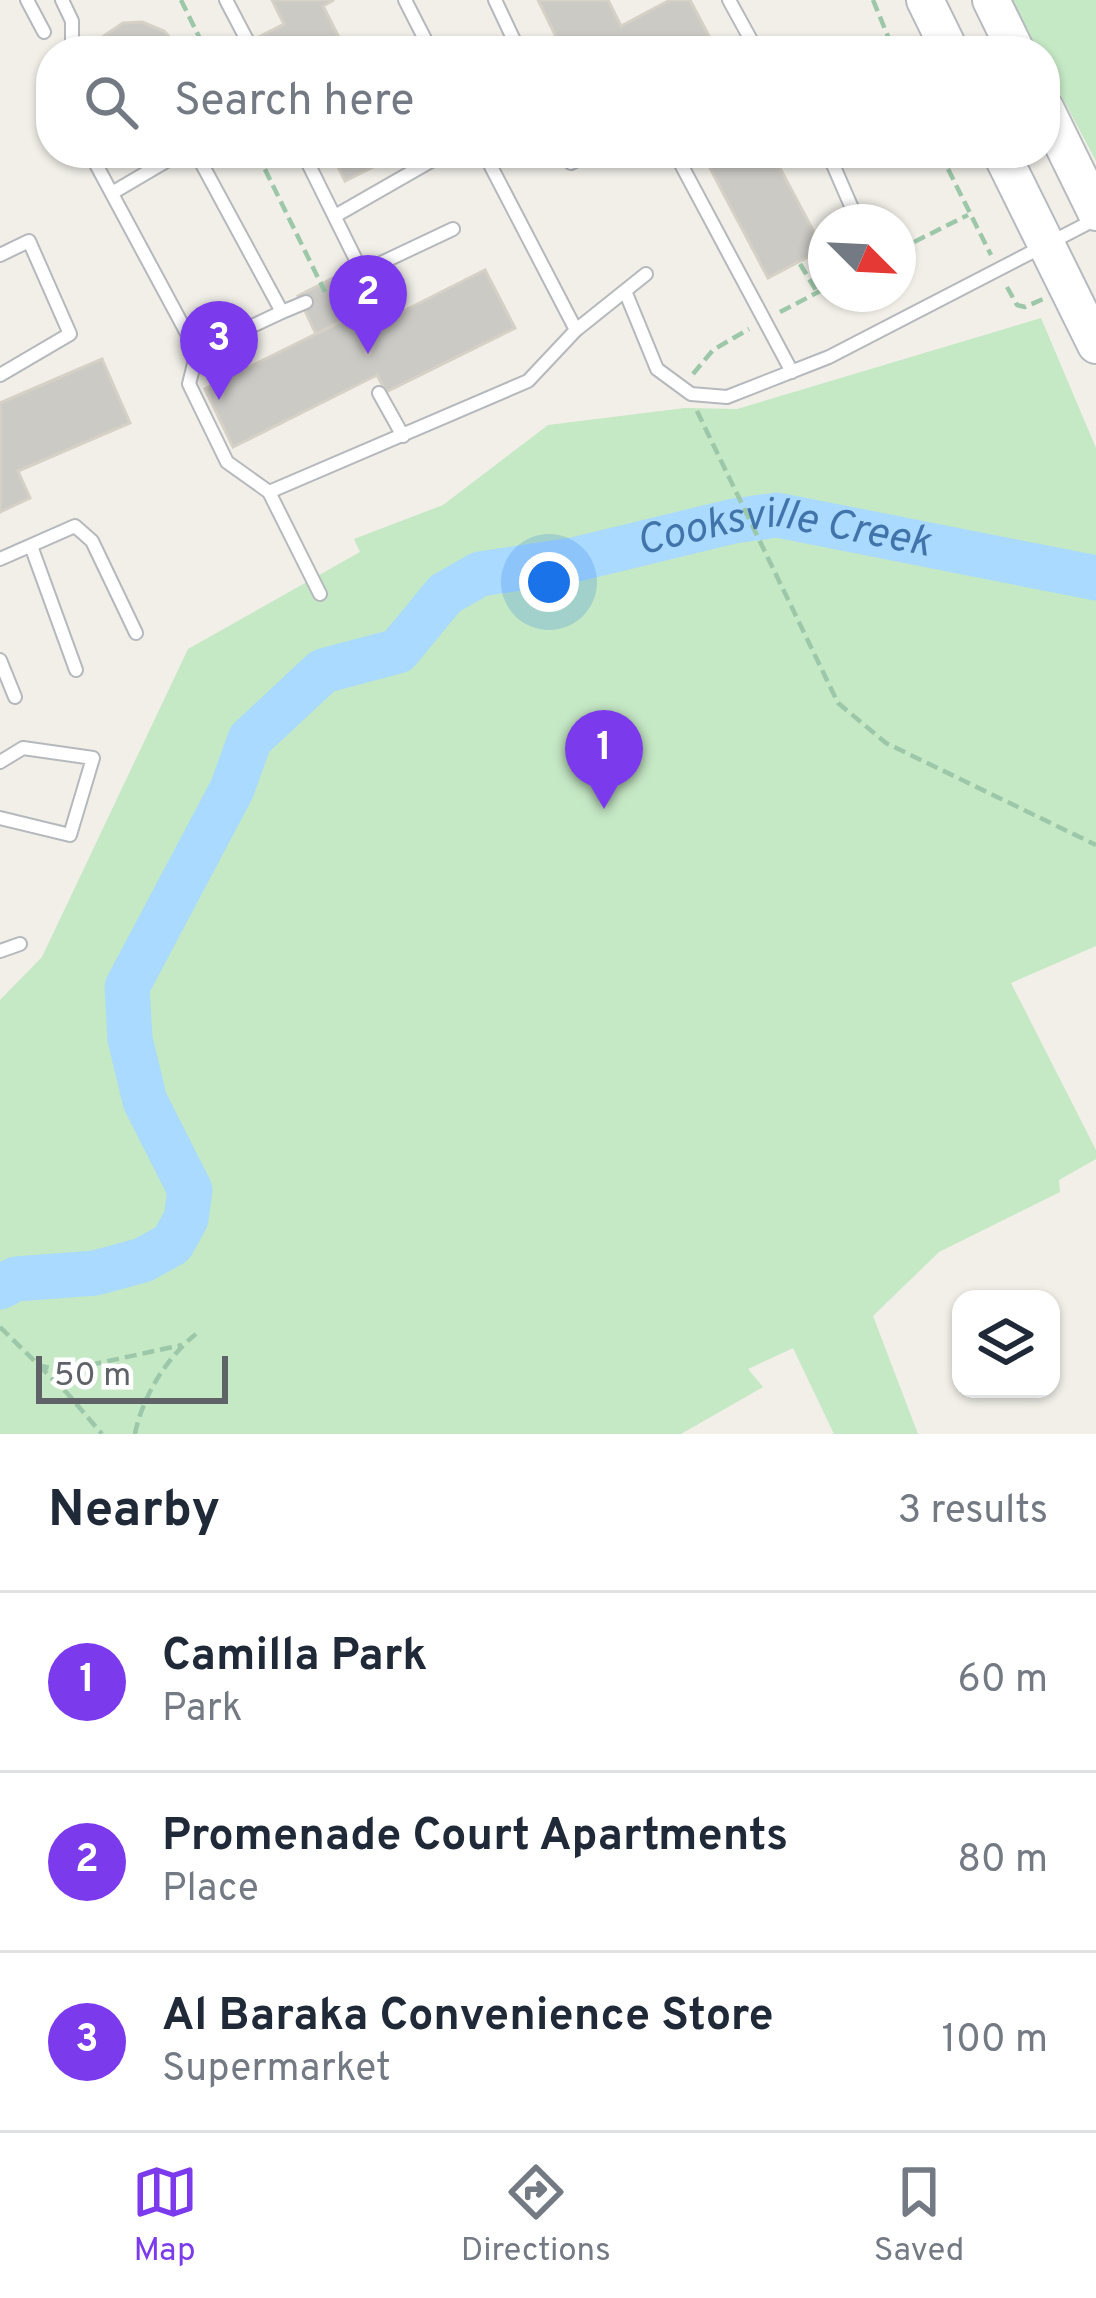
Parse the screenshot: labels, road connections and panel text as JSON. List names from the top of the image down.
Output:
{
  "water": ["Cooksville Creek"],
  "scale_bar": "50 m",
  "north": "bottom right",
  "page": {
    "search": "Search here",
    "pins": ["2", "3", "1"],
    "scale": "50 m",
    "heading": ["Nearby", "3 results"],
    "list": [
      {
        "mark": "1",
        "name": "Camilla Park",
        "note": "Park",
        "value": "60 m"
      },
      {
        "mark": "2",
        "name": "Promenade Court Apartments",
        "note": "Place",
        "value": "80 m"
      },
      {
        "mark": "3",
        "name": "Al Baraka Convenience Store",
        "note": "Supermarket",
        "value": "100 m"
      }
    ],
    "nav": ["Map", "Directions", "Saved"]
  }
}
